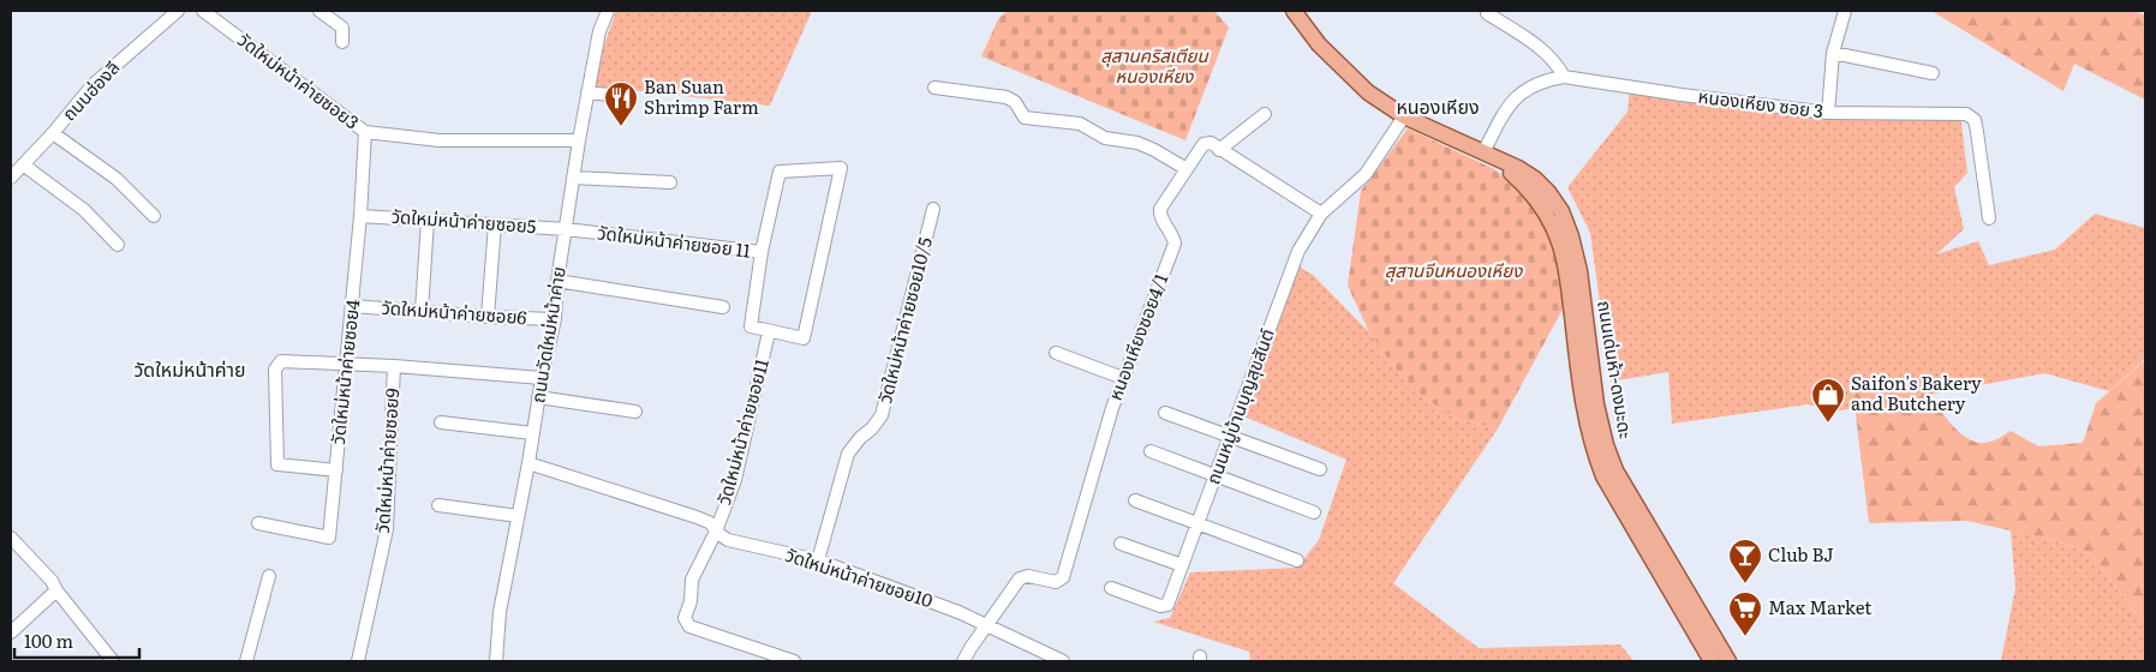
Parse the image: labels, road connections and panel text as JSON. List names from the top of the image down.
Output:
{
  "streets": {
    "main road": ["ถนนเด่นห้า-ดงมะดะ"],
    "street": [
      "วัดใหม่หน้าค่ายซอย3",
      "ถนนฮ่องลี",
      "หนองเหียง ซอย 3",
      "วัดใหม่หน้าค่ายซอย5",
      "วัดใหม่หน้าค่ายซอย 11",
      "วัดใหม่หน้าค่ายซอย6",
      "วัดใหม่หน้าค่ายซอย10/5",
      "ถนนวัดใหม่หน้าค่าย",
      "หนองเหียงซอย4/1",
      "วัดใหม่หน้าค่ายซอย4",
      "ถนนหมู่บ้านบุญสุขสันต์",
      "วัดใหม่หน้าค่ายซอย11",
      "วัดใหม่หน้าค่ายซอย9",
      "วัดใหม่หน้าค่ายซอย10"
    ]
  },
  "crossings": [
    ["วัดใหม่หน้าค่ายซอย3", "ถนนวัดใหม่หน้าค่าย"],
    ["วัดใหม่หน้าค่ายซอย3", "วัดใหม่หน้าค่ายซอย4"],
    ["หนองเหียง ซอย 3", "ถนนเด่นห้า-ดงมะดะ"],
    ["วัดใหม่หน้าค่ายซอย5", "วัดใหม่หน้าค่ายซอย 11"],
    ["วัดใหม่หน้าค่ายซอย5", "ถนนวัดใหม่หน้าค่าย"],
    ["วัดใหม่หน้าค่ายซอย5", "วัดใหม่หน้าค่ายซอย4"],
    ["วัดใหม่หน้าค่ายซอย 11", "ถนนวัดใหม่หน้าค่าย"],
    ["วัดใหม่หน้าค่ายซอย 11", "วัดใหม่หน้าค่ายซอย11"],
    ["วัดใหม่หน้าค่ายซอย6", "ถนนวัดใหม่หน้าค่าย"],
    ["วัดใหม่หน้าค่ายซอย6", "วัดใหม่หน้าค่ายซอย4"],
    ["วัดใหม่หน้าค่ายซอย10/5", "วัดใหม่หน้าค่ายซอย10"],
    ["ถนนวัดใหม่หน้าค่าย", "วัดใหม่หน้าค่ายซอย10"],
    ["หนองเหียงซอย4/1", "วัดใหม่หน้าค่ายซอย10"],
    ["ถนนเด่นห้า-ดงมะดะ", "ถนนหมู่บ้านบุญสุขสันต์"],
    ["วัดใหม่หน้าค่ายซอย11", "วัดใหม่หน้าค่ายซอย10"]
  ],
  "districts": ["หนองเหียง", "วัดใหม่หน้าค่าย"],
  "parks": ["สุสานคริสเตียน หนองเหียง", "สุสานจีนหนองเหียง"],
  "places": {
    "restaurant": ["Ban Suan Shrimp Farm"],
    "shop": ["Saifon's Bakery and Butchery"],
    "bar": ["Club BJ"],
    "supermarket": ["Max Market"]
  },
  "scale_bar": "100 m"
}
